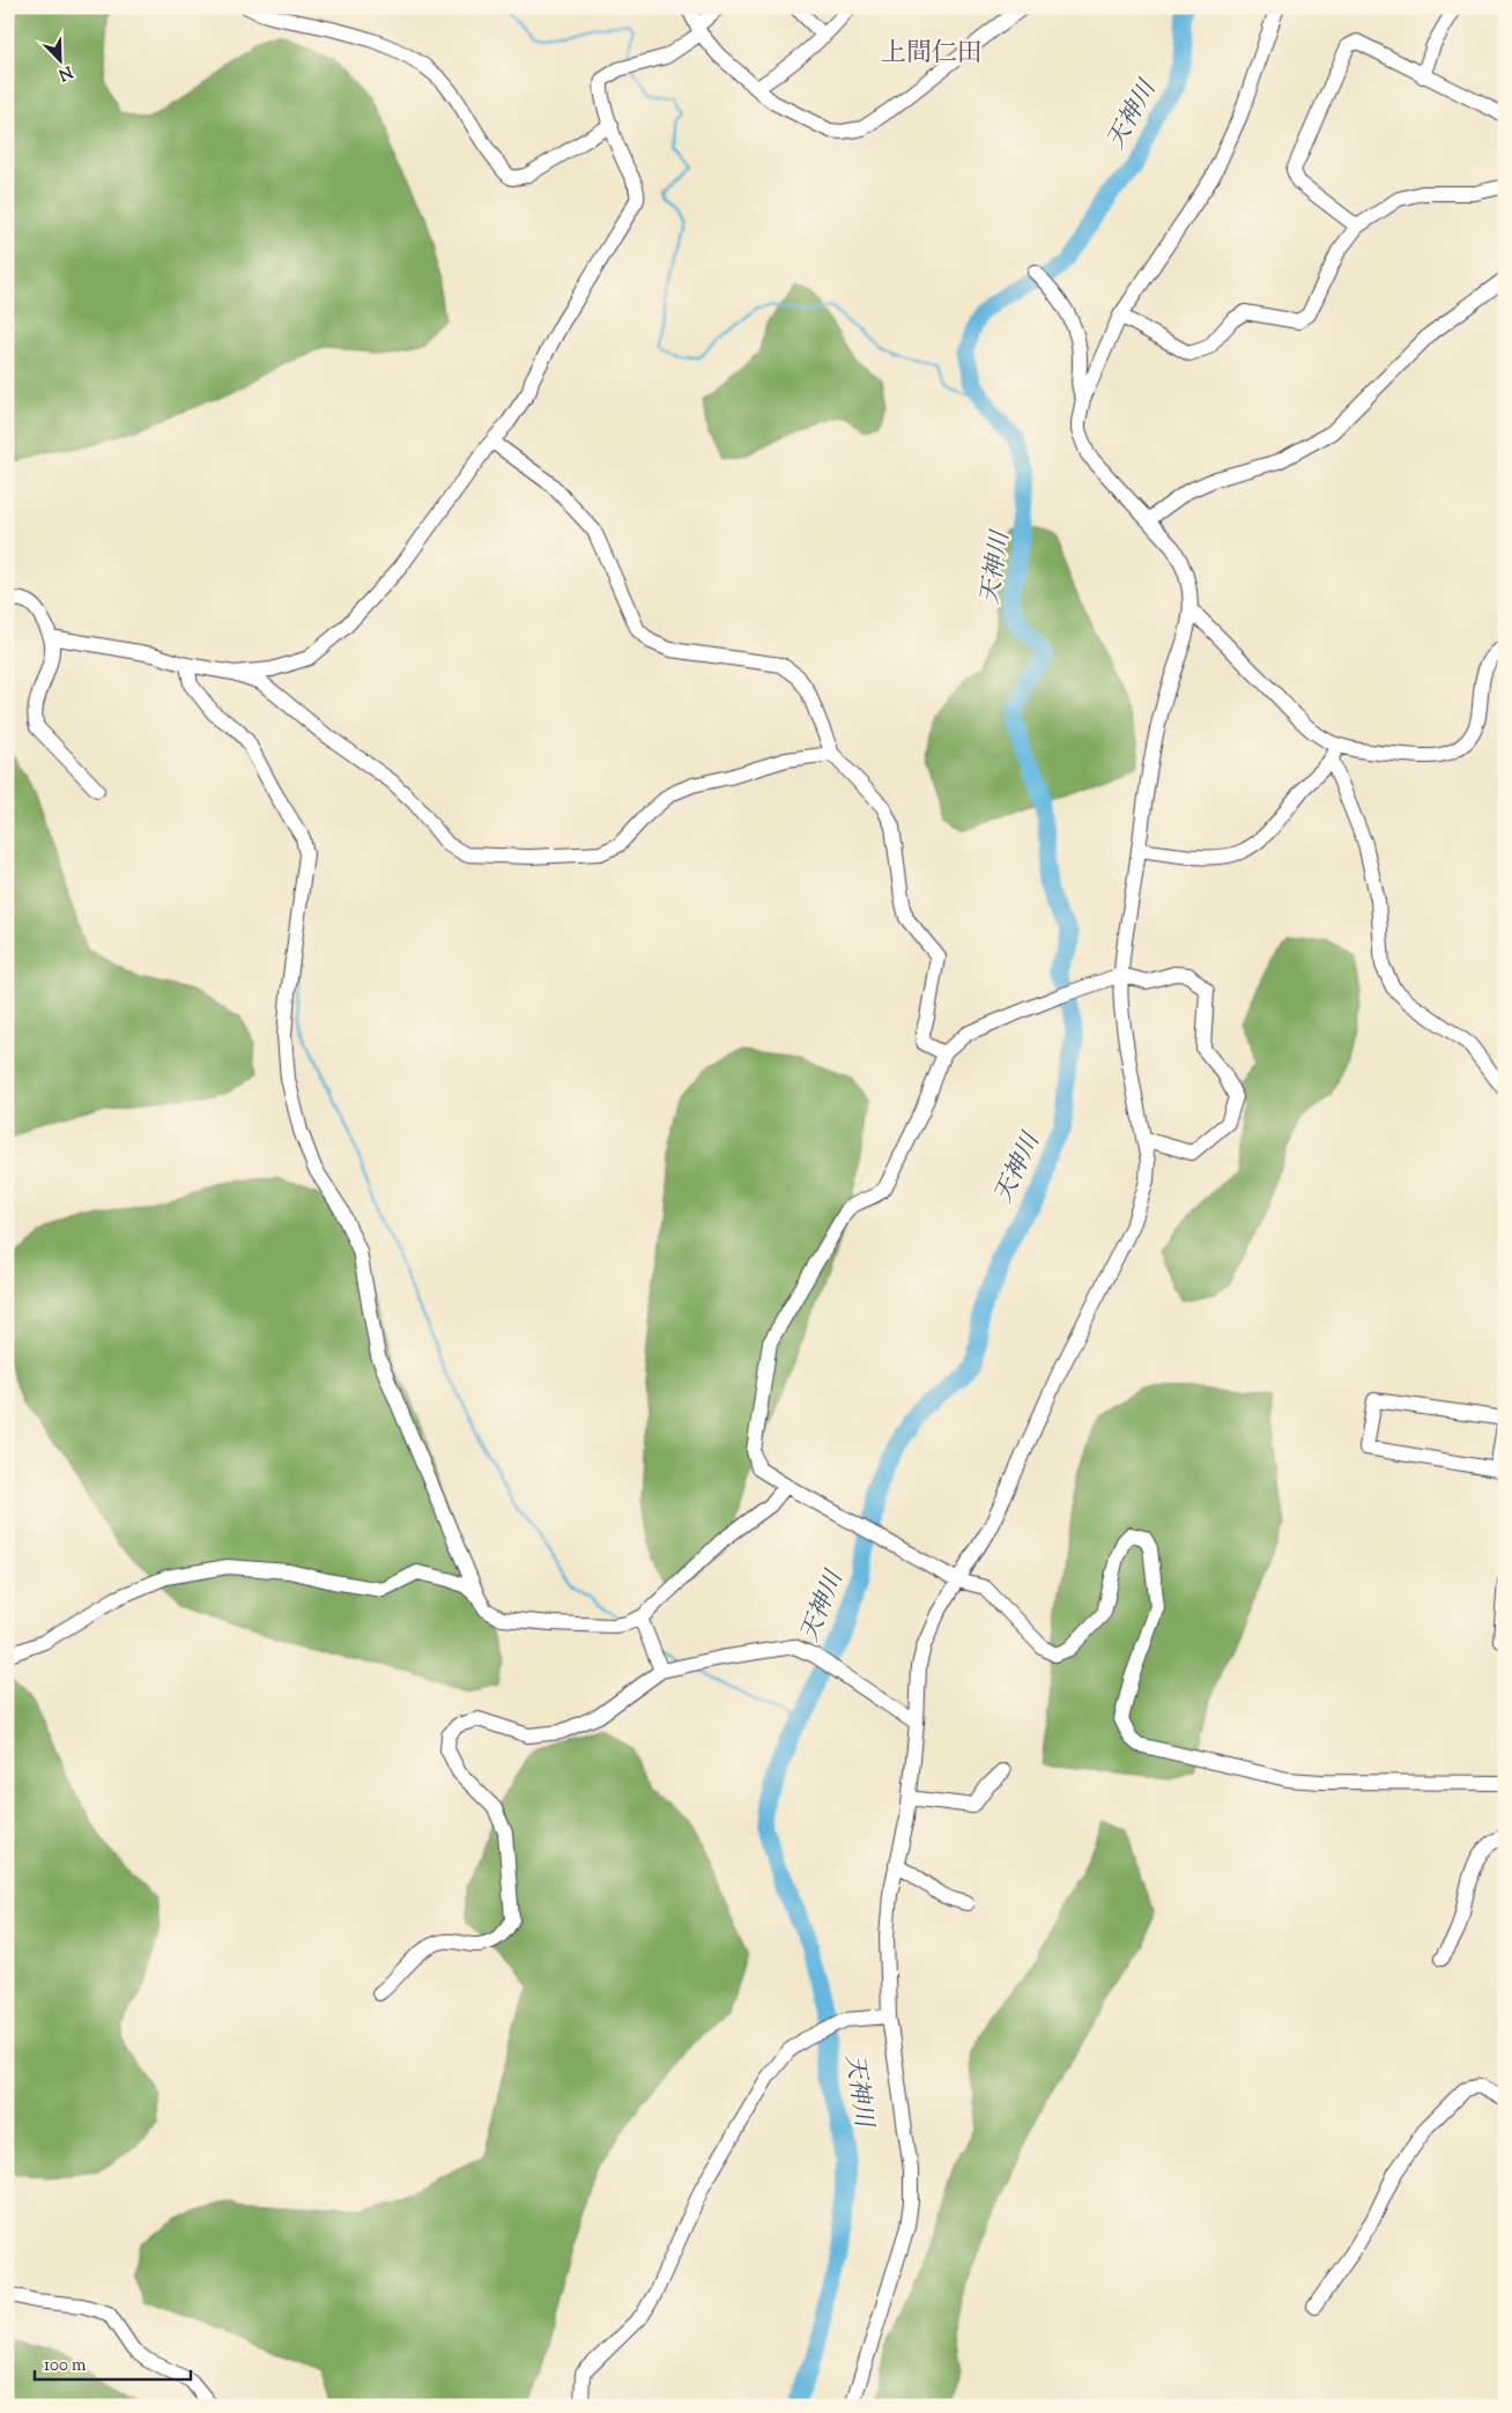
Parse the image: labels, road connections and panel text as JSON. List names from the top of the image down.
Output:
{
  "districts": ["上間仁田"],
  "water": ["天神川"],
  "scale_bar": "100 m",
  "north": "bottom right"
}
